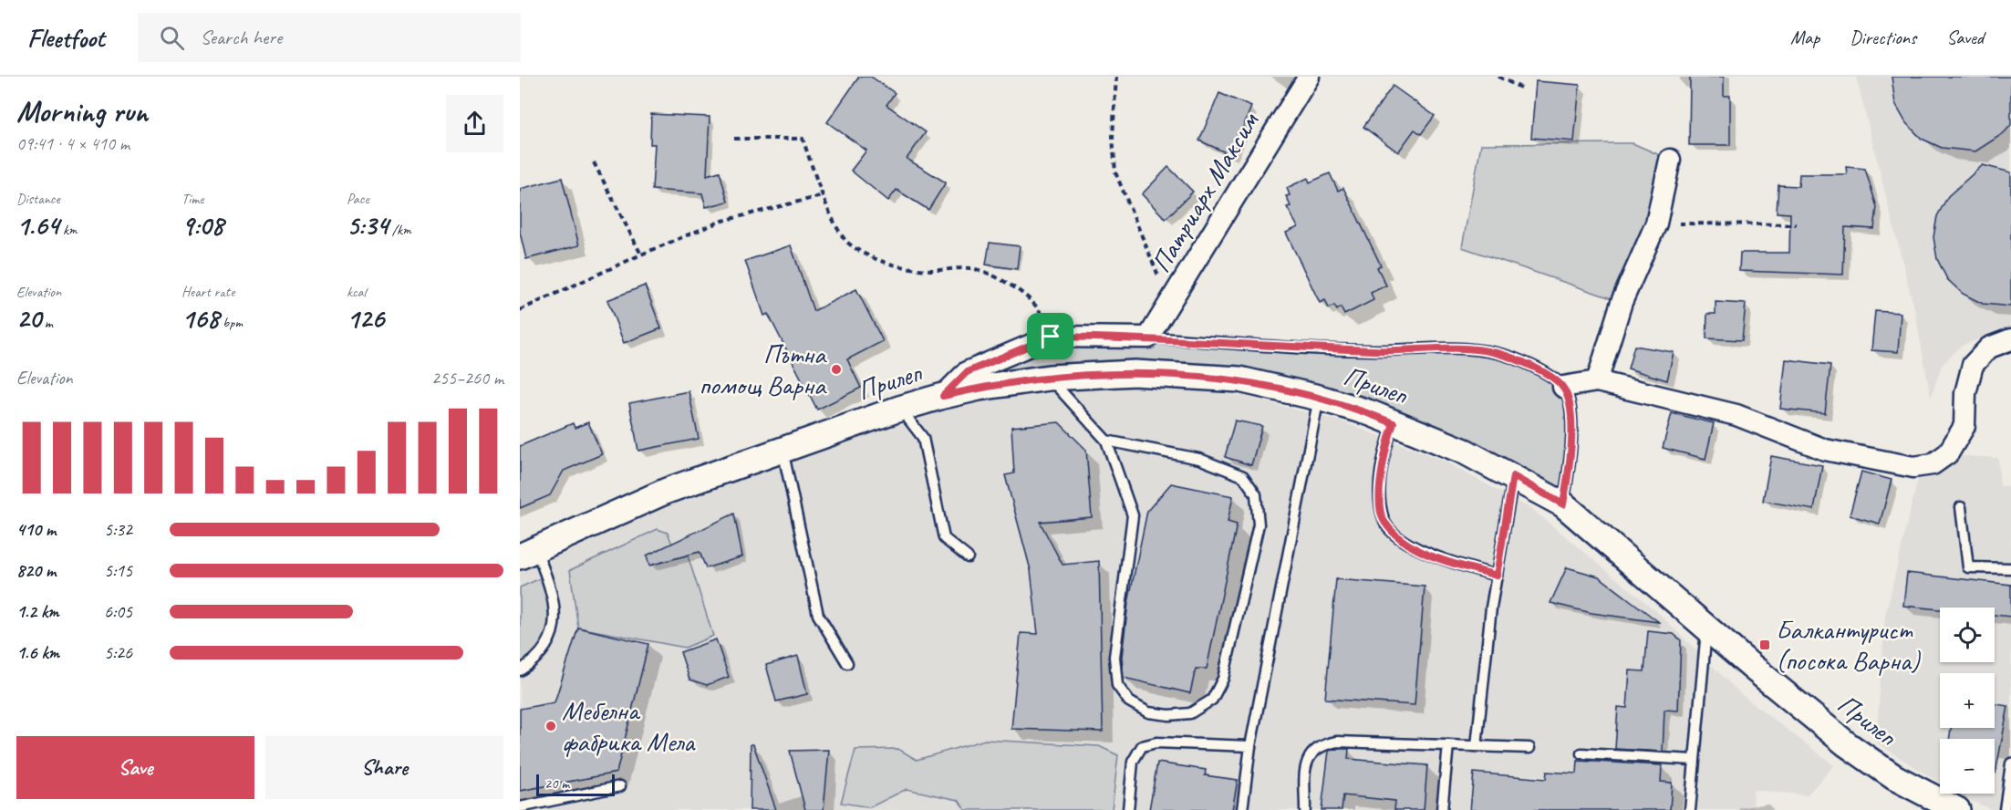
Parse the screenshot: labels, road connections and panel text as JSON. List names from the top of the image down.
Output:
{
  "streets": {
    "street": ["Патриарх Максим", "Прилеп"]
  },
  "places": {
    "other": ["Пътна помощ Варна", "Мебелна фабрика Мела"],
    "transit": ["Балкантурист (посока Варна)"]
  },
  "scale_bar": "20 m",
  "page": {
    "header": "Fleetfoot",
    "search": "Search here",
    "nav": ["Map", "Directions", "Saved"],
    "heading": ["Morning run", "09:41 · 4 × 410 m"],
    "stats": [
      ["Distance", "1.64 km"],
      ["Time", "9:08"],
      ["Pace", "5:34 /km"],
      ["Elevation", "20 m"],
      ["Heart rate", "168 bpm"],
      ["kcal", "126"]
    ],
    "chart": ["Elevation", "255–260 m"],
    "list": [
      {
        "name": "410 m",
        "note": "5:32"
      },
      {
        "name": "820 m",
        "note": "5:15"
      },
      {
        "name": "1.2 km",
        "note": "6:05"
      },
      {
        "name": "1.6 km",
        "note": "5:26"
      }
    ],
    "map_buttons": ["+", "−"],
    "buttons": ["Save", "Share"],
    "scale": "20 m"
  }
}
